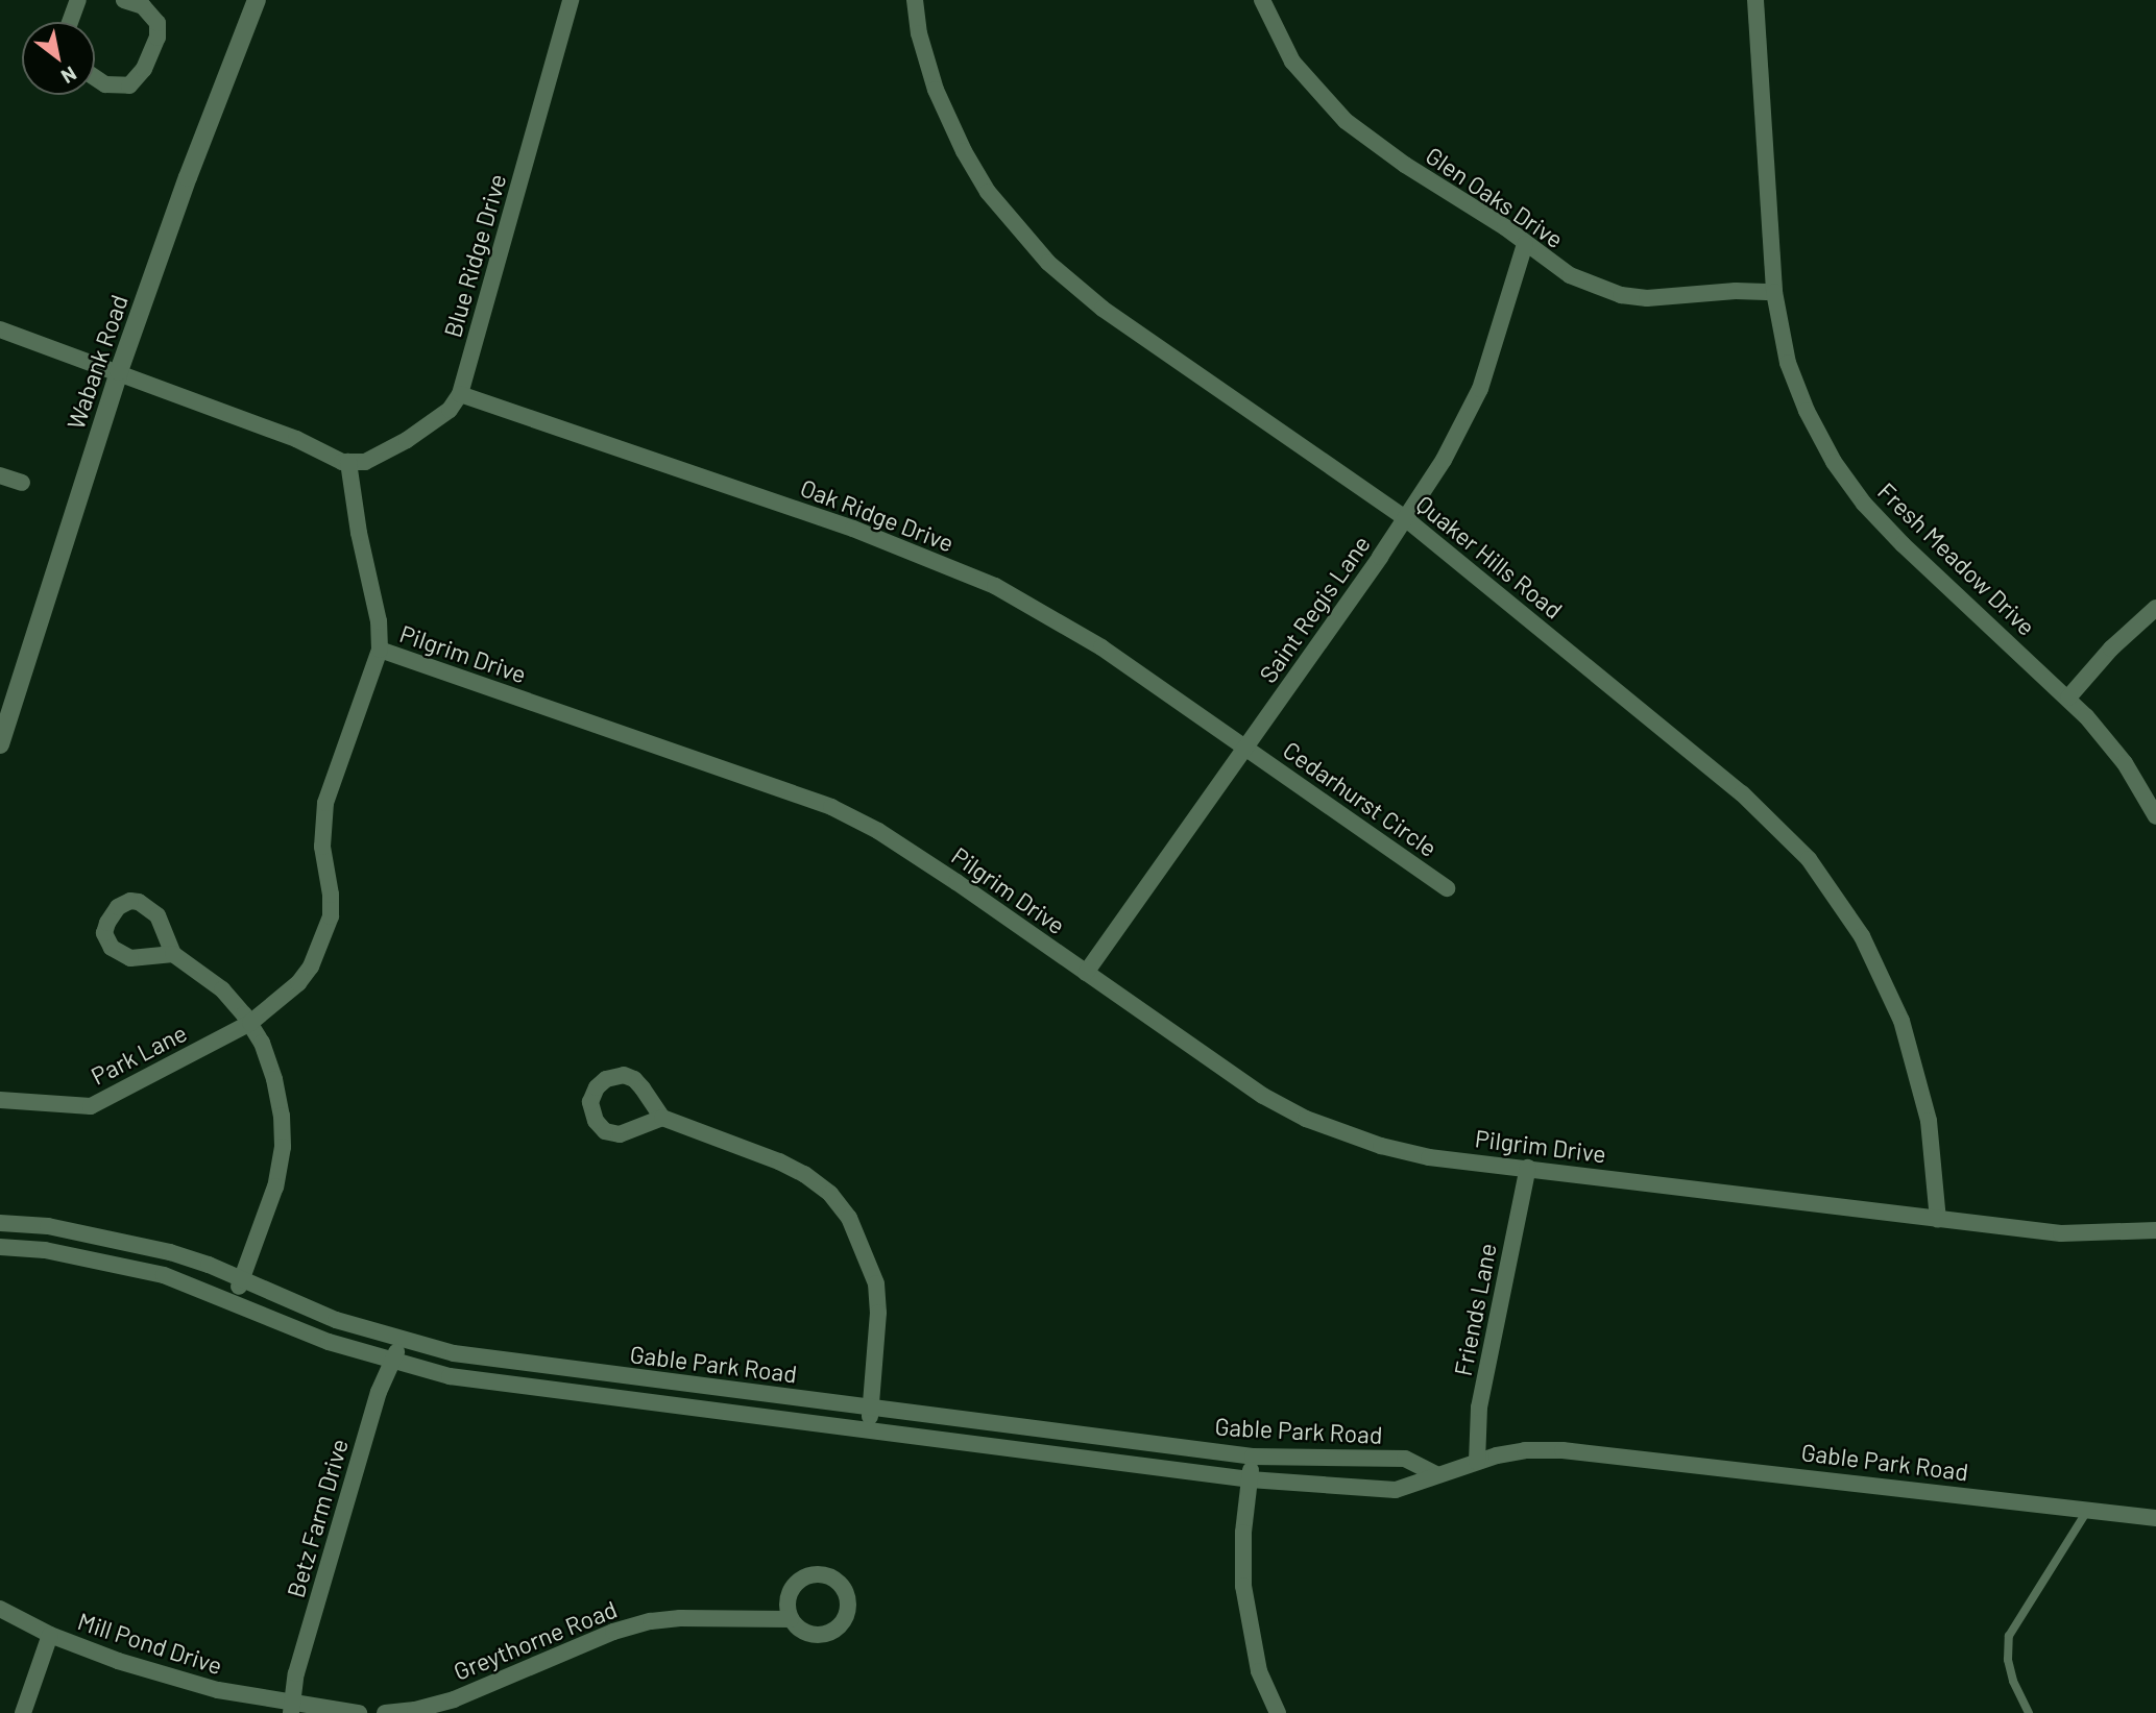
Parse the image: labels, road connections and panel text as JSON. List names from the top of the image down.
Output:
{
  "streets": {
    "street": [
      "Glen Oaks Drive",
      "Blue Ridge Drive",
      "Wabank Road",
      "Oak Ridge Drive",
      "Quaker Hills Road",
      "Fresh Meadow Drive",
      "Saint Regis Lane",
      "Pilgrim Drive",
      "Cedarhurst Circle",
      "Park Lane",
      "Friends Lane",
      "Gable Park Road",
      "Betz Farm Drive",
      "Greythorne Road",
      "Mill Pond Drive"
    ]
  },
  "crossings": [
    ["Glen Oaks Drive", "Fresh Meadow Drive"],
    ["Glen Oaks Drive", "Saint Regis Lane"],
    ["Blue Ridge Drive", "Oak Ridge Drive"],
    ["Blue Ridge Drive", "Pilgrim Drive"],
    ["Oak Ridge Drive", "Saint Regis Lane"],
    ["Oak Ridge Drive", "Cedarhurst Circle"],
    ["Quaker Hills Road", "Saint Regis Lane"],
    ["Quaker Hills Road", "Pilgrim Drive"],
    ["Saint Regis Lane", "Pilgrim Drive"],
    ["Saint Regis Lane", "Cedarhurst Circle"],
    ["Pilgrim Drive", "Park Lane"],
    ["Pilgrim Drive", "Friends Lane"],
    ["Friends Lane", "Gable Park Road"],
    ["Gable Park Road", "Betz Farm Drive"],
    ["Betz Farm Drive", "Mill Pond Drive"]
  ],
  "north": "bottom right"
}
